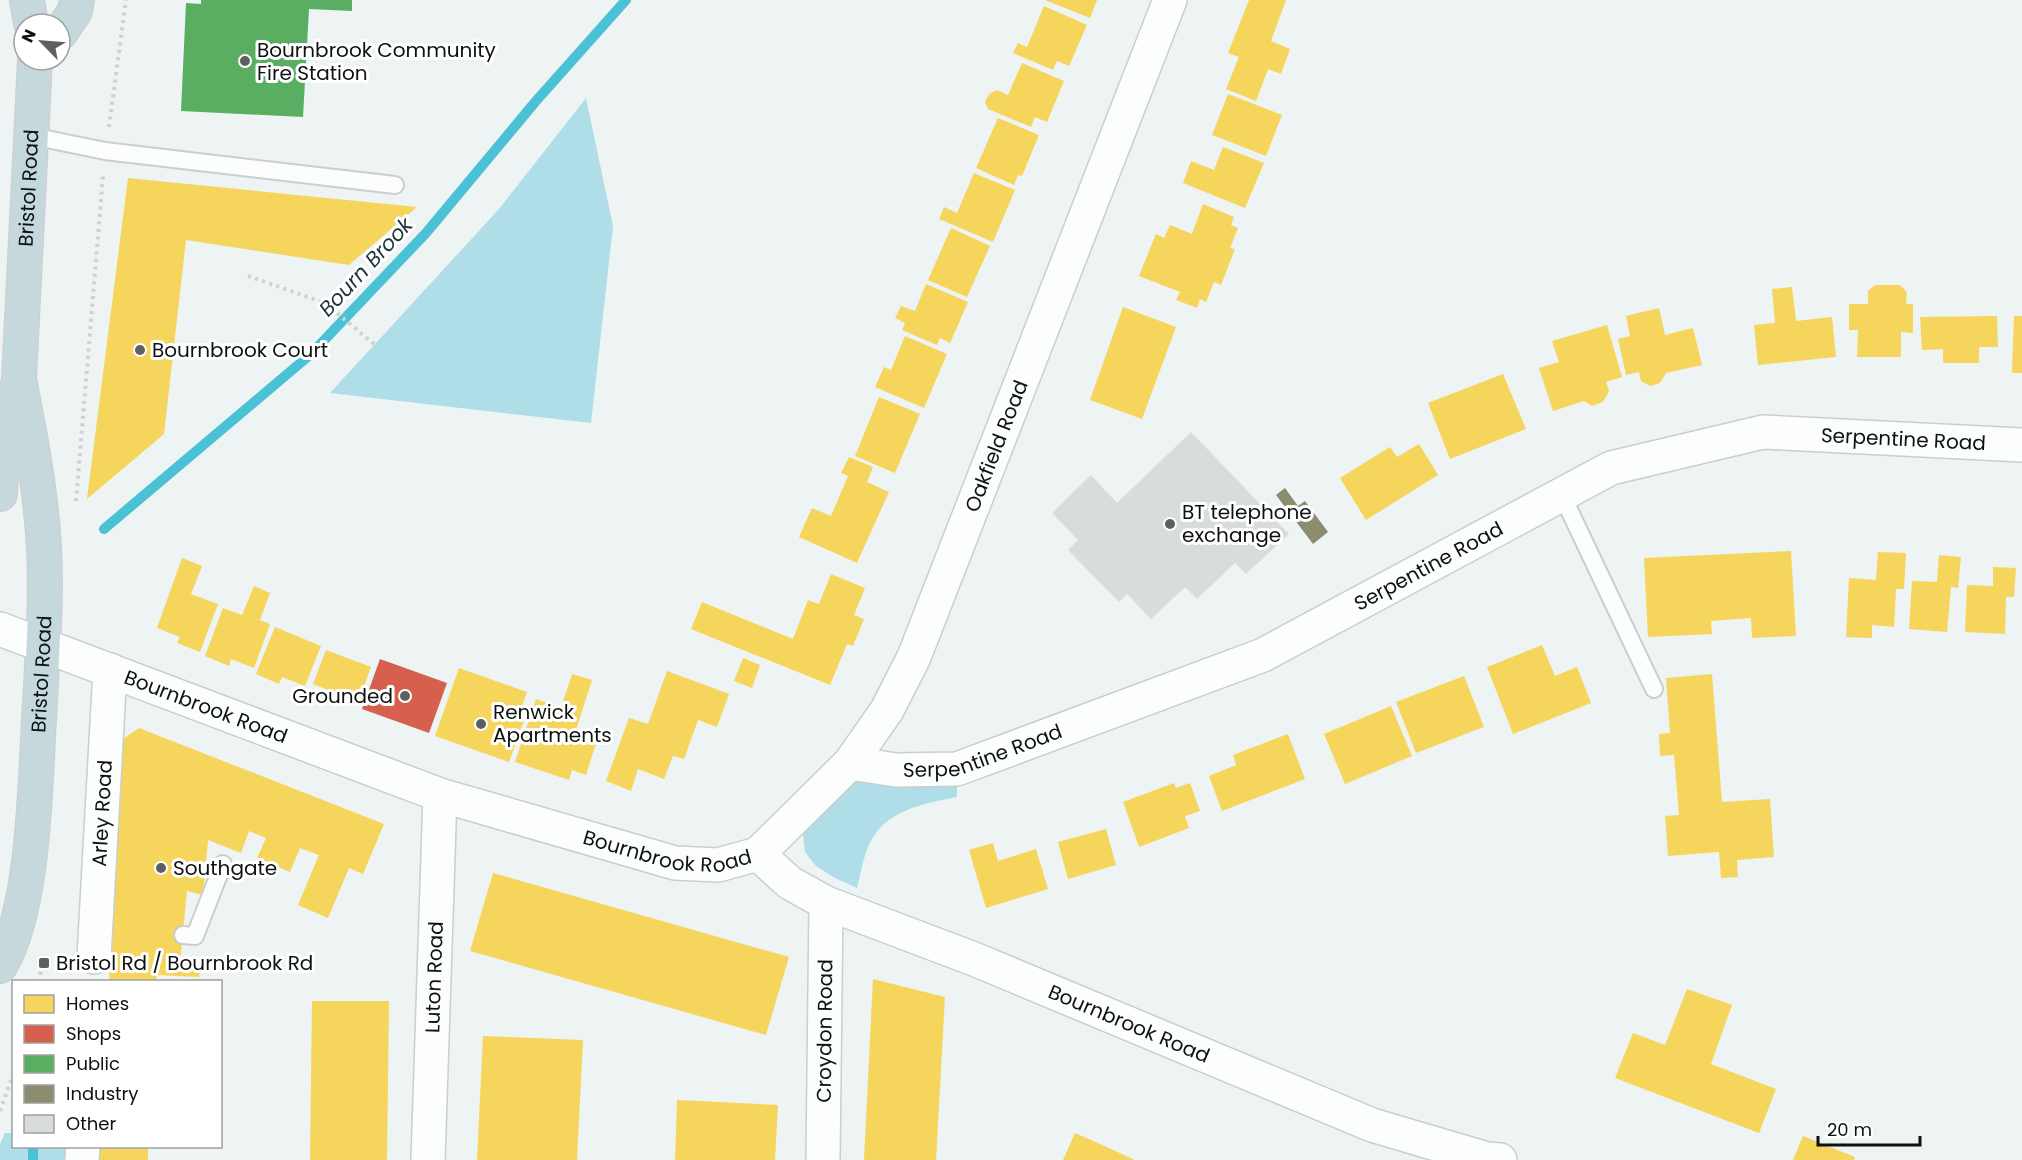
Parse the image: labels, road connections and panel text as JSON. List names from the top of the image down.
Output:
{
  "streets": {
    "highway": ["Bristol Road"],
    "street": [
      "Serpentine Road",
      "Oakfield Road",
      "Bournbrook Road",
      "Arley Road",
      "Luton Road",
      "Croydon Road"
    ]
  },
  "crossings": [
    ["Bristol Road", "Bournbrook Road"],
    ["Serpentine Road", "Oakfield Road"],
    ["Oakfield Road", "Bournbrook Road"],
    ["Bournbrook Road", "Arley Road"],
    ["Bournbrook Road", "Luton Road"],
    ["Bournbrook Road", "Croydon Road"]
  ],
  "water": ["Bourn Brook"],
  "places": {
    "other": [
      "Bournbrook Community Fire Station",
      "Bournbrook Court",
      "BT telephone exchange",
      "Grounded",
      "Renwick Apartments",
      "Southgate"
    ],
    "transit": ["Bristol Rd / Bournbrook Rd"]
  },
  "legend": [
    "Homes",
    "Shops",
    "Public",
    "Industry",
    "Other"
  ],
  "scale_bar": "20 m",
  "north": "top left"
}
